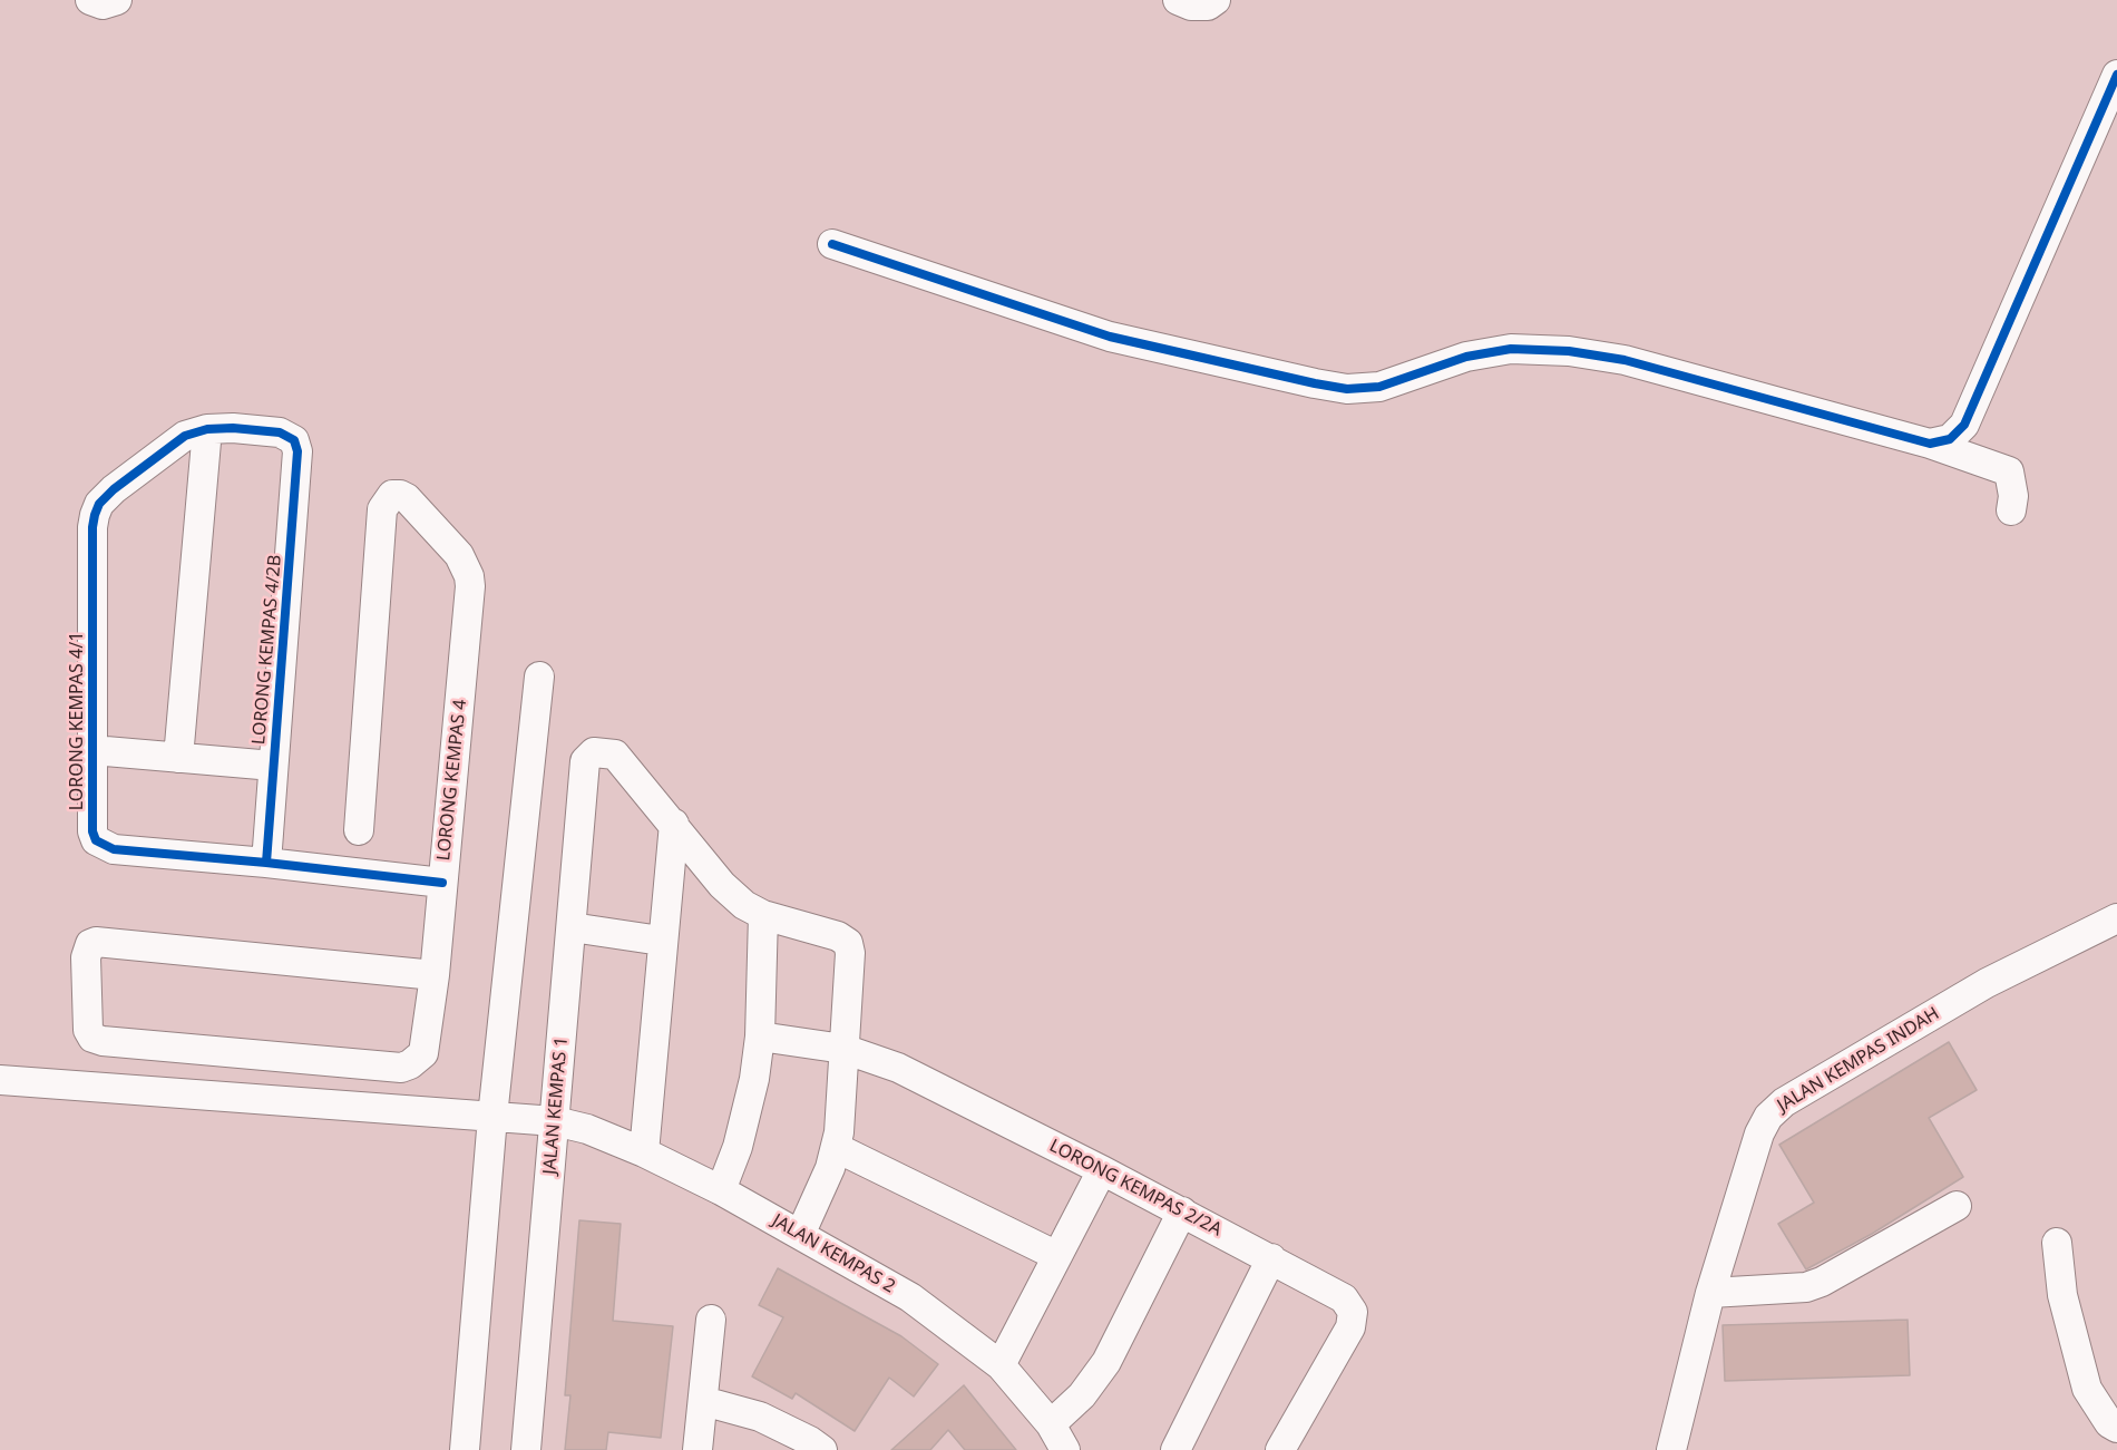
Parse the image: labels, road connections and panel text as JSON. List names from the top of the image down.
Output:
{
  "streets": {
    "street": [
      "LORONG KEMPAS 4/2B",
      "LORONG KEMPAS 4/1",
      "LORONG KEMPAS 4",
      "JALAN KEMPAS INDAH",
      "JALAN KEMPAS 1",
      "LORONG KEMPAS 2/2A",
      "JALAN KEMPAS 2"
    ]
  },
  "crossings": [
    ["LORONG KEMPAS 4/2B", "LORONG KEMPAS 4/1"],
    ["LORONG KEMPAS 4/1", "LORONG KEMPAS 4"],
    ["JALAN KEMPAS 1", "JALAN KEMPAS 2"]
  ]
}
